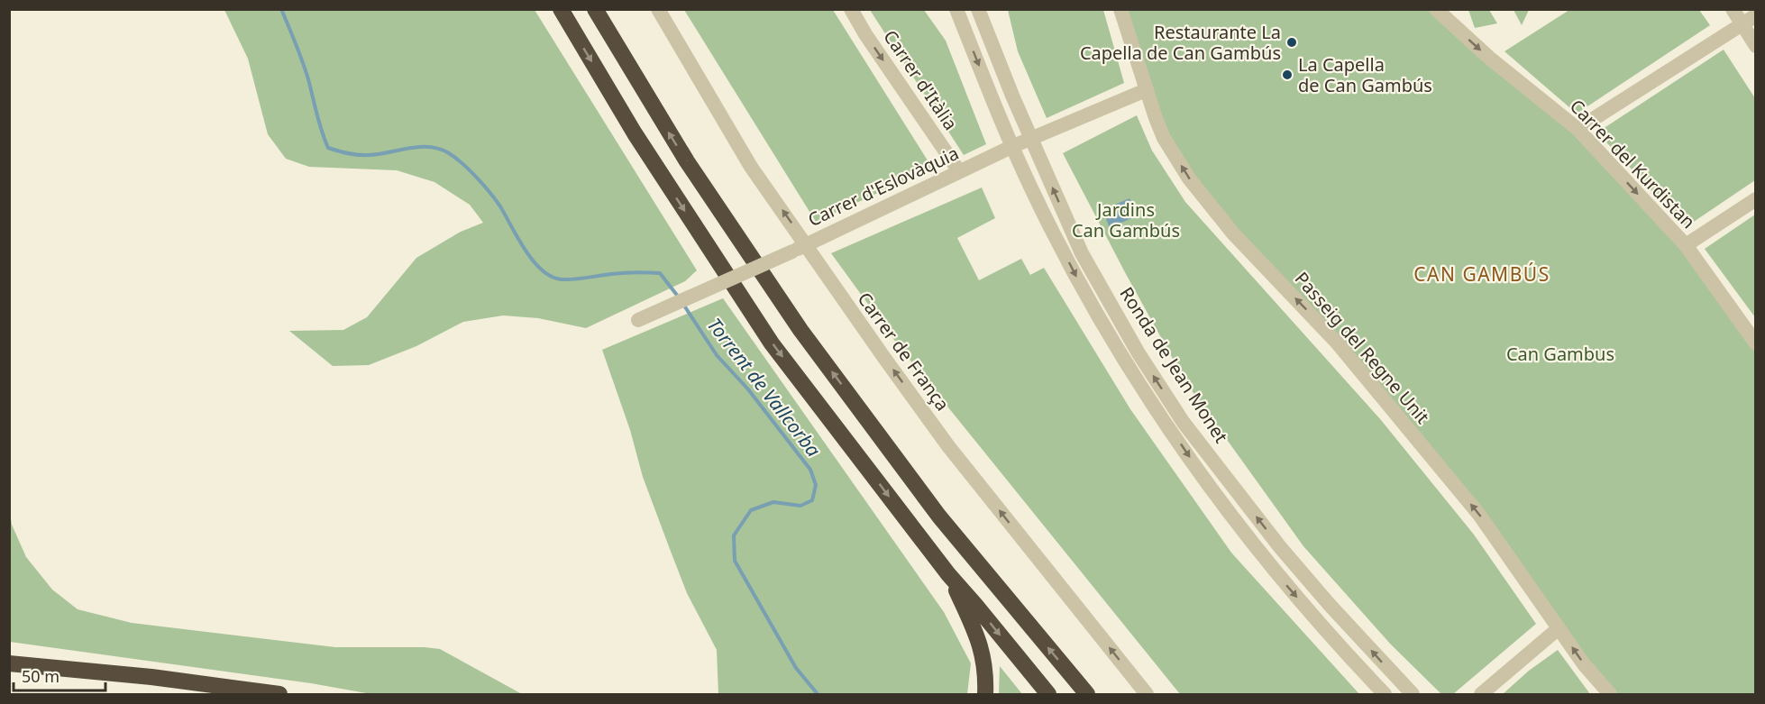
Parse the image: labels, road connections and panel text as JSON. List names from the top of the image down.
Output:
{
  "streets": {
    "street": [
      "Carrer d'Itàlia",
      "Carrer del Kurdistan",
      "Carrer d'Eslovàquia",
      "Passeig del Regne Unit",
      "Carrer de França",
      "Ronda de Jean Monet"
    ]
  },
  "crossings": [
    ["Carrer d'Itàlia", "Carrer d'Eslovàquia"],
    ["Carrer d'Eslovàquia", "Passeig del Regne Unit"],
    ["Carrer d'Eslovàquia", "Carrer de França"],
    ["Carrer d'Eslovàquia", "Ronda de Jean Monet"]
  ],
  "one_way": [
    "Carrer d'Itàlia",
    "Carrer del Kurdistan",
    "Passeig del Regne Unit",
    "Carrer de França"
  ],
  "districts": ["CAN GAMBÚS"],
  "water": ["Torrent de Vallcorba"],
  "parks": ["Jardins Can Gambús", "Can Gambus"],
  "places": ["Restaurante La Capella de Can Gambús", "La Capella de Can Gambús"],
  "scale_bar": "50 m"
}
